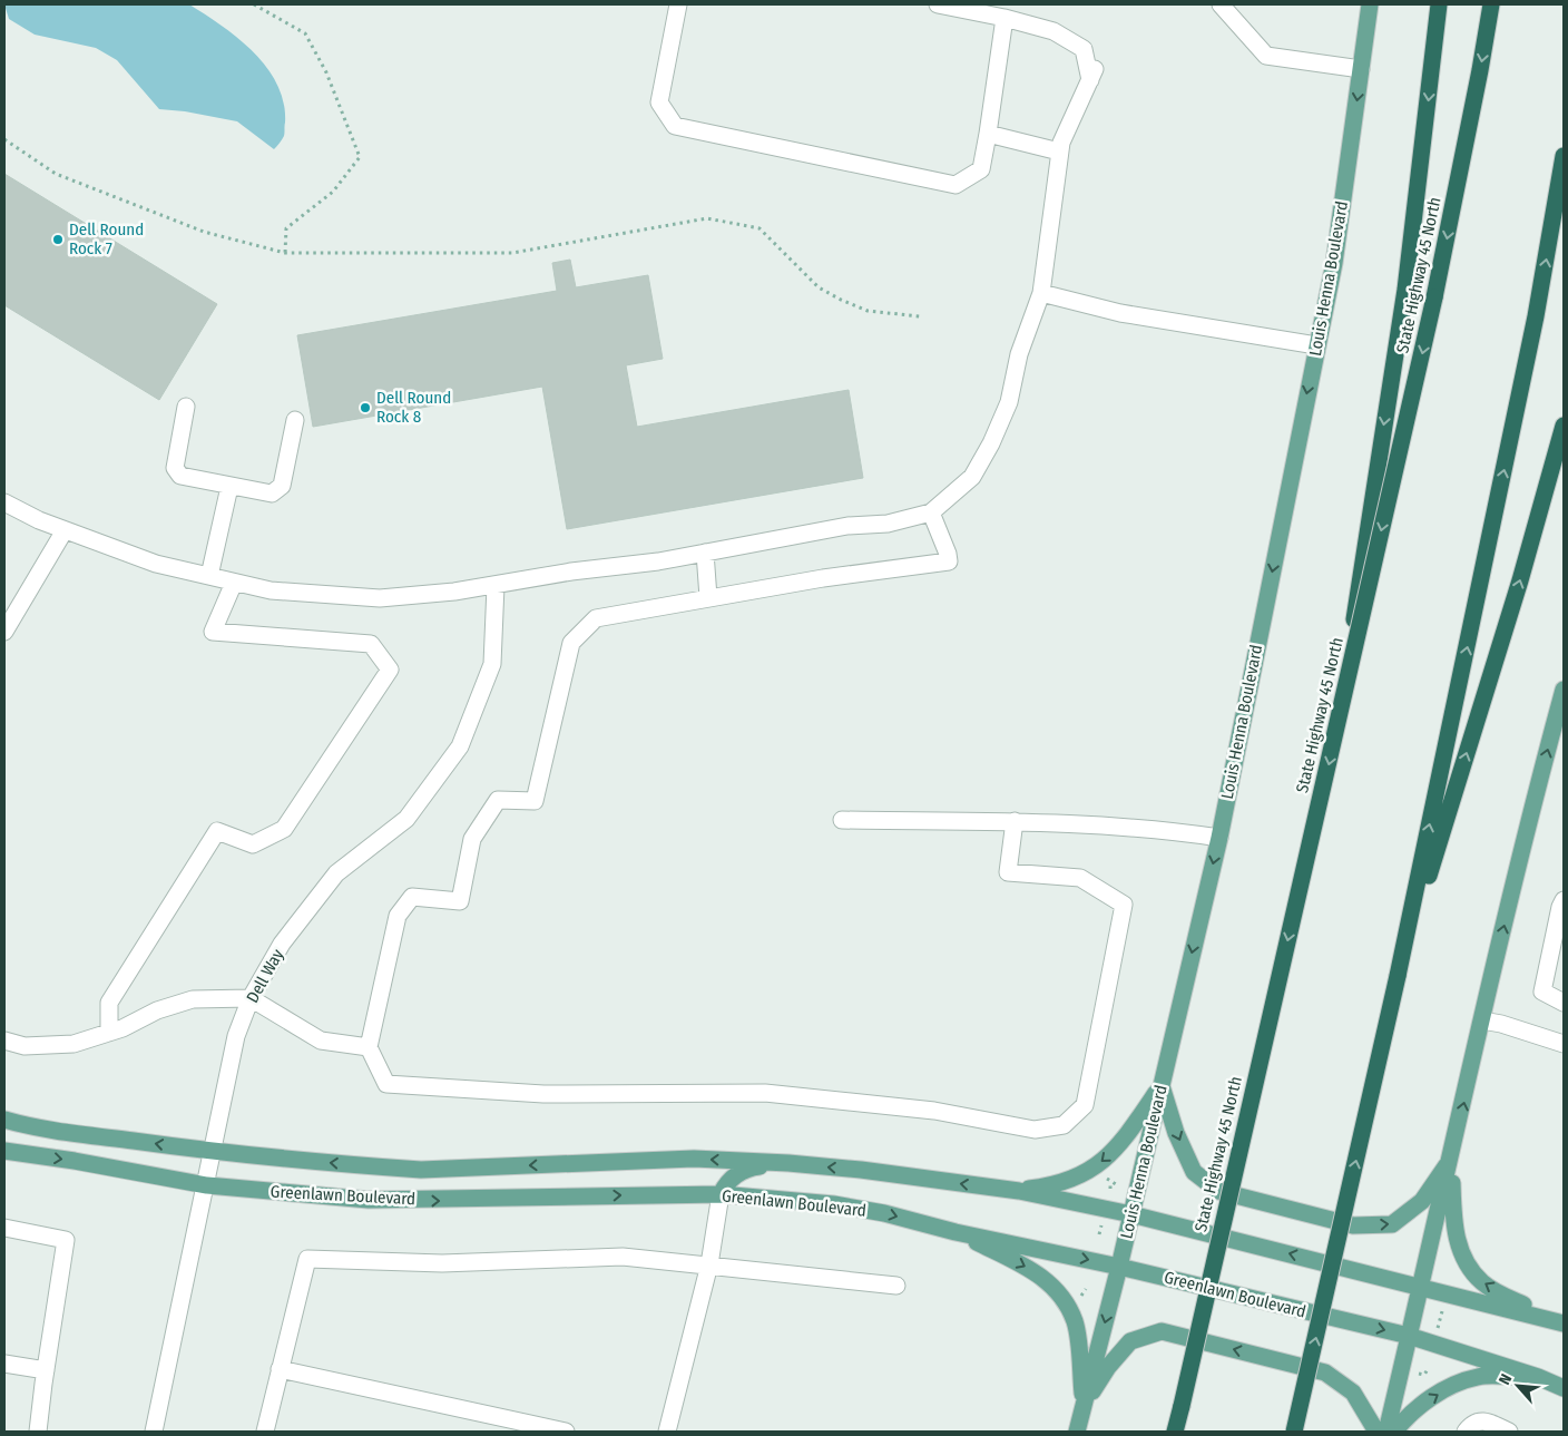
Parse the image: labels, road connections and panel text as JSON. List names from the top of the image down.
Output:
{
  "streets": {
    "highway": ["State Highway 45 North"],
    "main road": ["Louis Henna Boulevard", "Greenlawn Boulevard"],
    "street": ["Dell Way"]
  },
  "crossings": [
    ["Louis Henna Boulevard", "Greenlawn Boulevard"],
    ["Dell Way", "Greenlawn Boulevard"]
  ],
  "one_way": ["Louis Henna Boulevard"],
  "places": ["Dell Round Rock 7", "Dell Round Rock 8"],
  "north": "top left"
}
